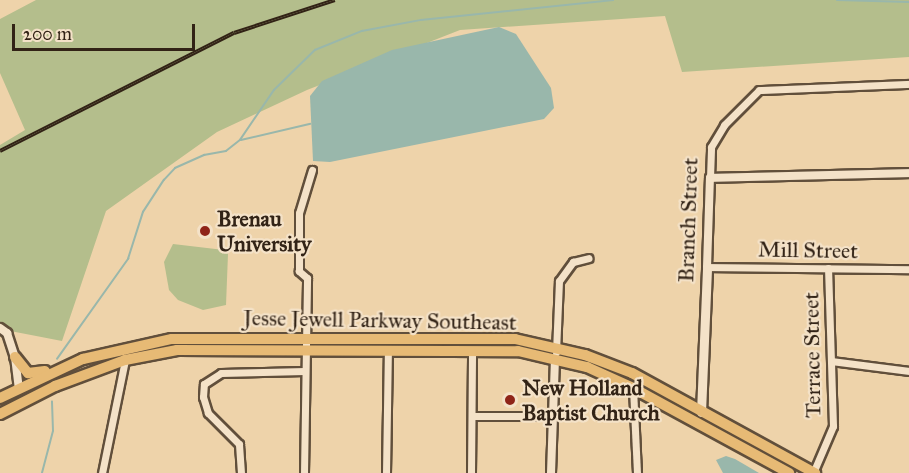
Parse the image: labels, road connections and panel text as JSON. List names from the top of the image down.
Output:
{
  "streets": {
    "main road": ["Branch Street", "Jesse Jewell Parkway Southeast"],
    "street": ["Mill Street", "Terrace Street"]
  },
  "crossings": [
    ["Branch Street", "Mill Street"],
    ["Branch Street", "Jesse Jewell Parkway Southeast"],
    ["Mill Street", "Terrace Street"],
    ["Jesse Jewell Parkway Southeast", "Terrace Street"]
  ],
  "places": ["Brenau University", "New Holland Baptist Church"],
  "scale_bar": "200 m"
}
